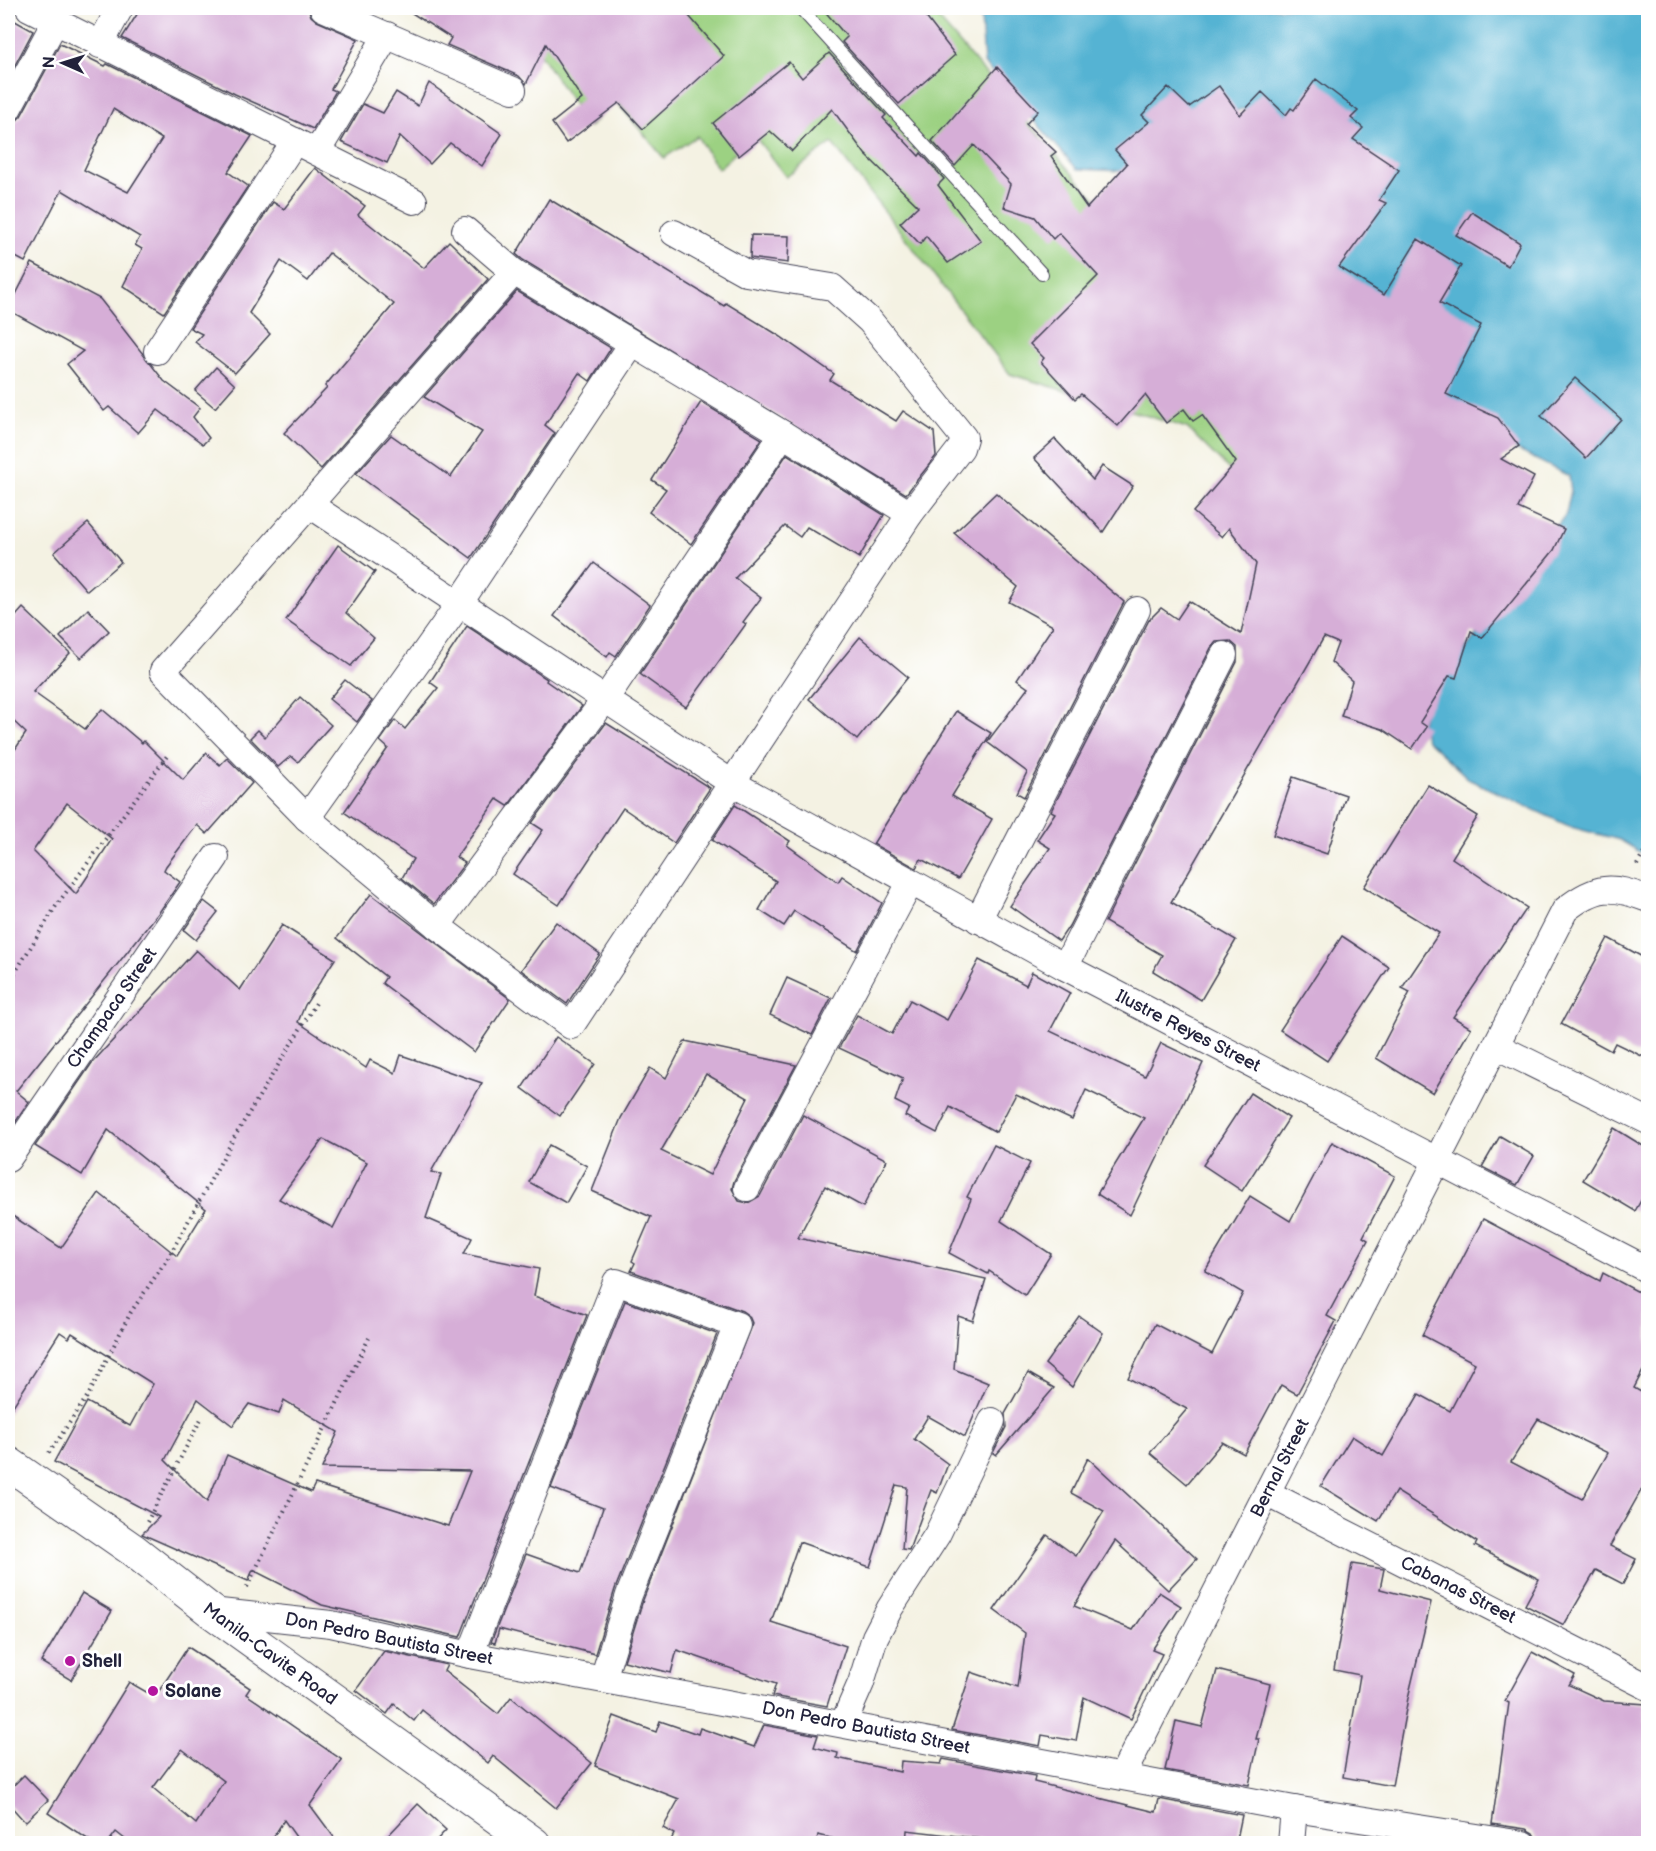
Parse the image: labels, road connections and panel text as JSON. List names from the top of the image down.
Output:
{
  "streets": {
    "main road": ["Manila-Cavite Road"],
    "street": [
      "Champaca Street",
      "Ilustre Reyes Street",
      "Bernal Street",
      "Cabanas Street",
      "Don Pedro Bautista Street"
    ]
  },
  "crossings": [
    ["Ilustre Reyes Street", "Bernal Street"],
    ["Bernal Street", "Cabanas Street"],
    ["Bernal Street", "Don Pedro Bautista Street"],
    ["Don Pedro Bautista Street", "Manila-Cavite Road"]
  ],
  "places": ["Shell", "Solane"],
  "north": "left"
}
